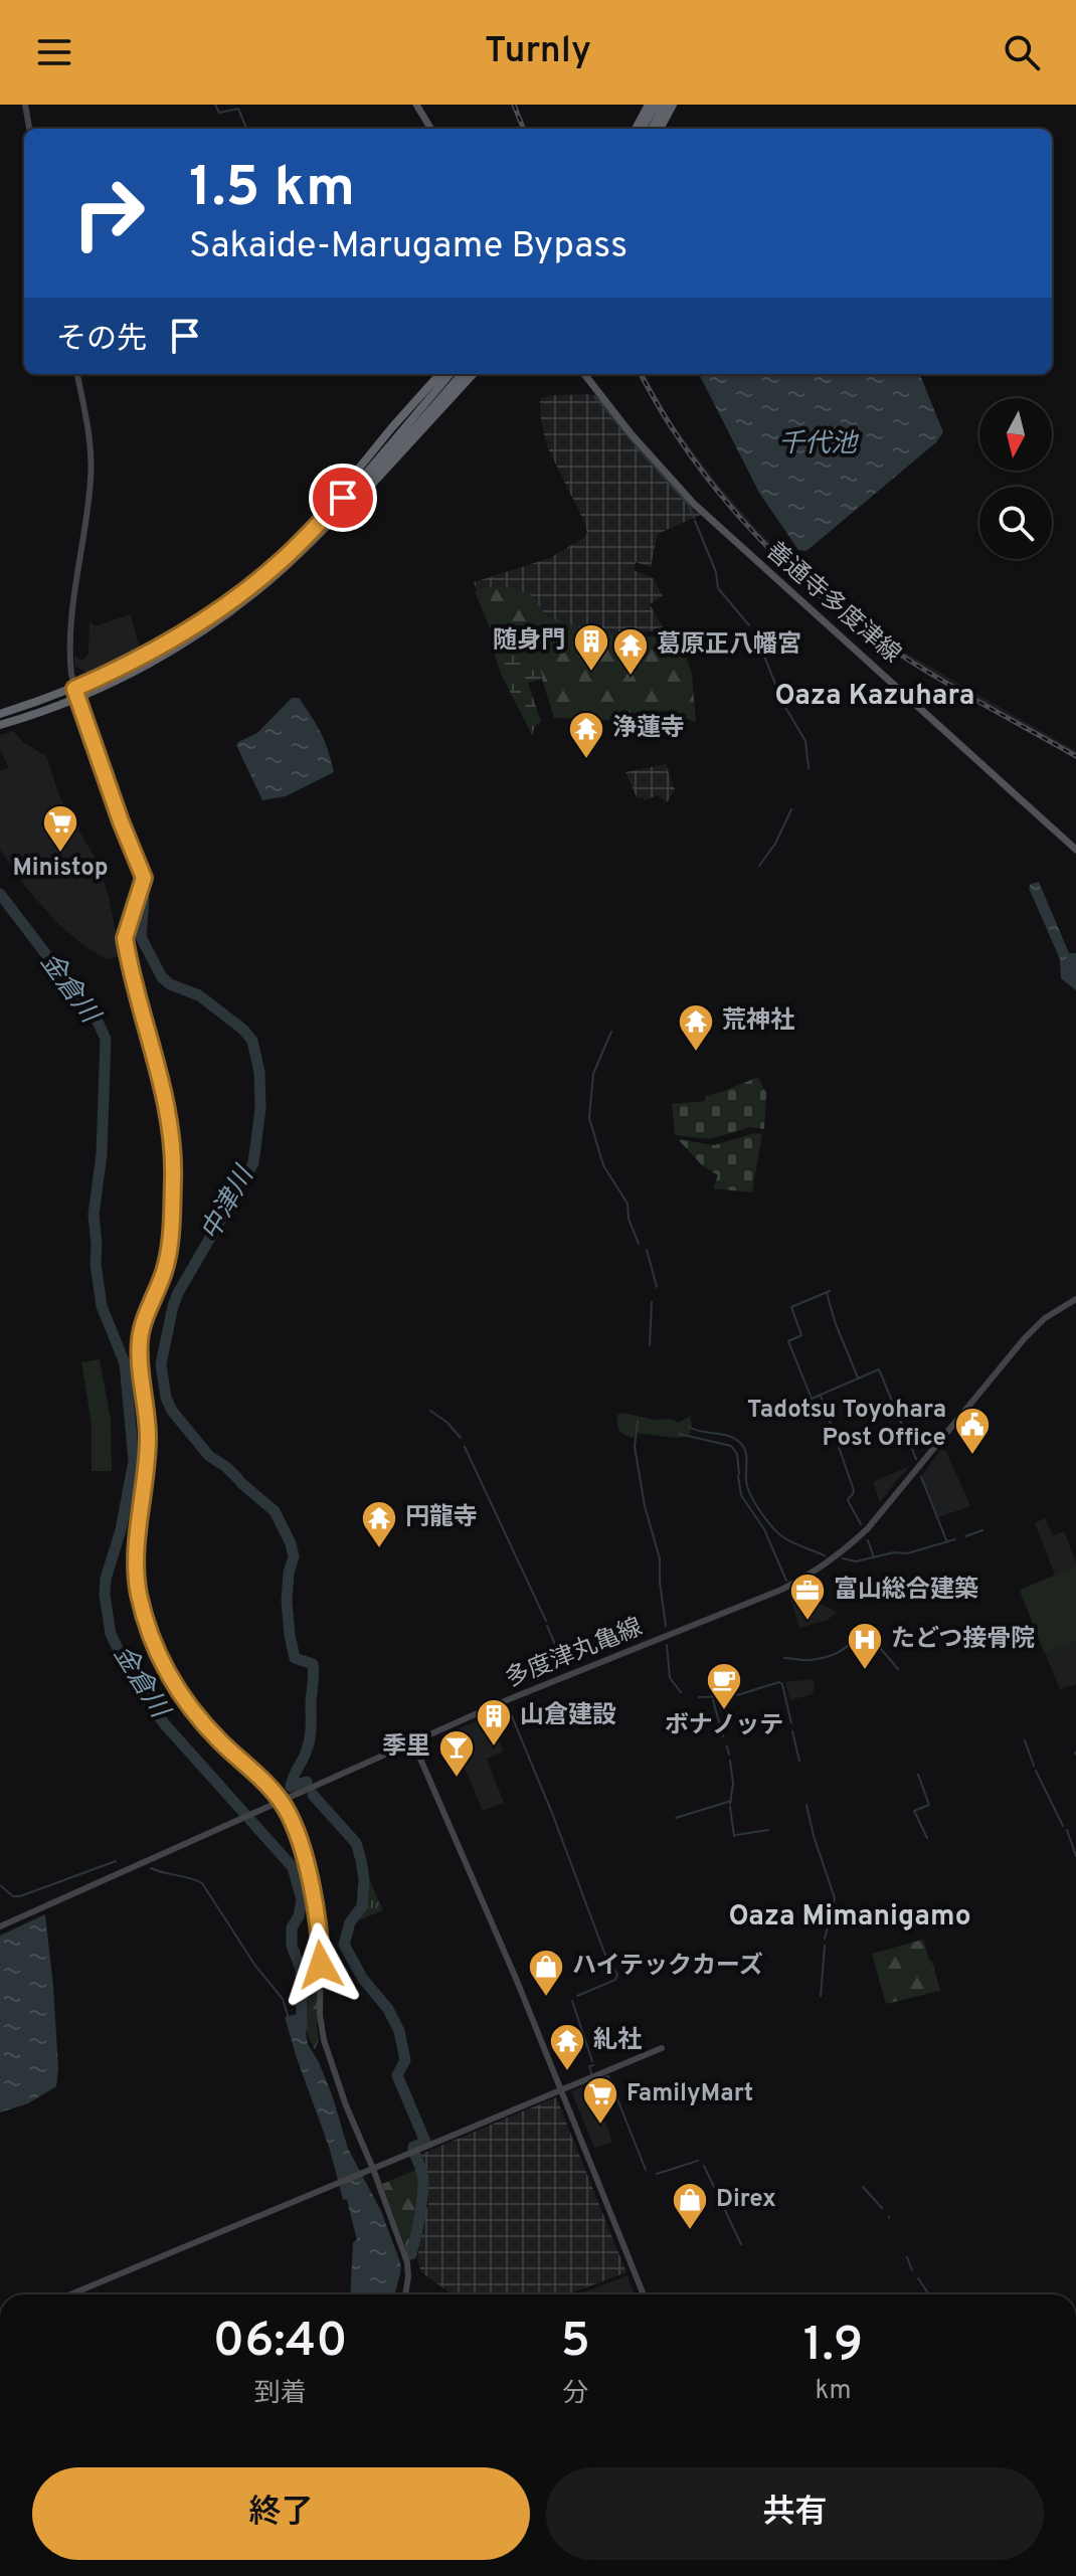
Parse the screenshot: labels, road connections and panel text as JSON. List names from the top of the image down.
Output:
{
  "streets": {
    "main road": ["善通寺多度津線"],
    "street": ["多度津丸亀線"]
  },
  "districts": ["Oaza Kazuhara", "Oaza Mimanigamo"],
  "water": ["千代池", "金倉川", "中津川"],
  "places": {
    "building": ["随身門", "山倉建設"],
    "temple": [
      "葛原正八幡宮",
      "浄蓮寺",
      "荒神社",
      "円龍寺",
      "糺社"
    ],
    "supermarket": ["Ministop", "FamilyMart"],
    "public building": ["Tadotsu Toyohara Post Office"],
    "office": ["富山総合建築"],
    "hospital": ["たどつ接骨院"],
    "cafe": ["ボナノッテ"],
    "bar": ["季里"],
    "shop": ["ハイテックカーズ", "Direx"]
  },
  "north": "bottom",
  "page": {
    "header": "Turnly",
    "turn": ["1.5 km", "Sakaide-Marugame Bypass"],
    "then": "その先",
    "eta": [
      "06:40",
      "到着",
      "5",
      "分",
      "1.9",
      "km"
    ],
    "buttons": ["終了", "共有"]
  }
}
